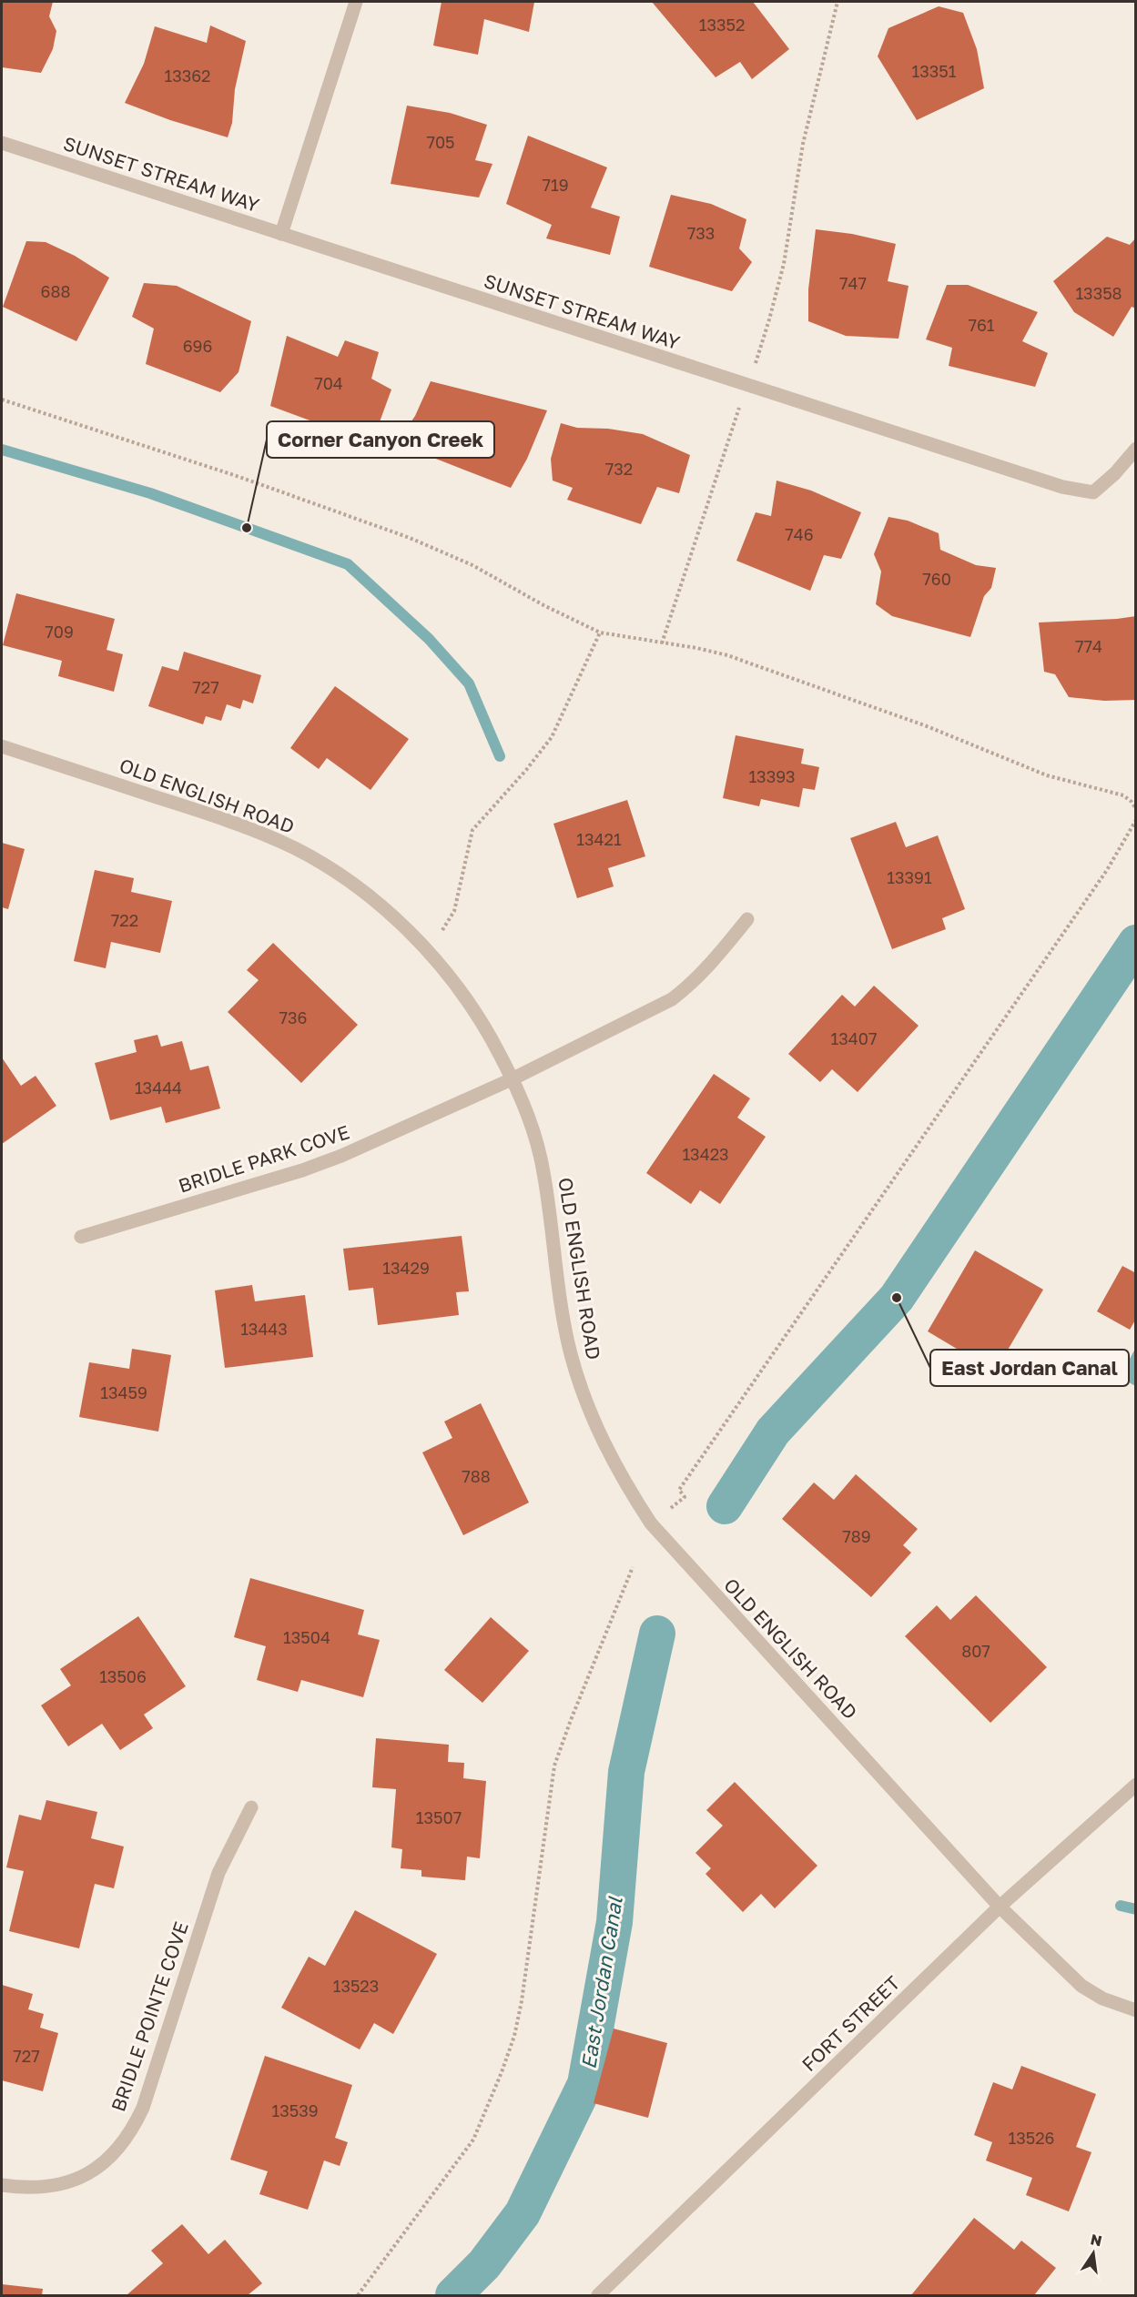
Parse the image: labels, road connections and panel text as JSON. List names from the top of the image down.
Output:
{
  "streets": {
    "street": [
      "SUNSET STREAM WAY",
      "OLD ENGLISH ROAD",
      "BRIDLE PARK COVE",
      "BRIDLE POINTE COVE",
      "FORT STREET"
    ]
  },
  "crossings": [
    ["OLD ENGLISH ROAD", "BRIDLE PARK COVE"],
    ["OLD ENGLISH ROAD", "FORT STREET"]
  ],
  "water": ["East Jordan Canal"],
  "places": ["Corner Canyon Creek", "East Jordan Canal"],
  "house_numbers": [
    "13352",
    "13351",
    "13362",
    "705",
    "719",
    "733",
    "747",
    "688",
    "13358",
    "761",
    "696",
    "704",
    "732",
    "746",
    "760",
    "709",
    "774",
    "727",
    "13393",
    "13421",
    "13391",
    "722",
    "736",
    "13407",
    "13444",
    "13423",
    "13429",
    "13443",
    "13459",
    "788",
    "789",
    "13504",
    "807",
    "13506",
    "13507",
    "13523",
    "727",
    "13539",
    "13526"
  ],
  "north": "top"
}
